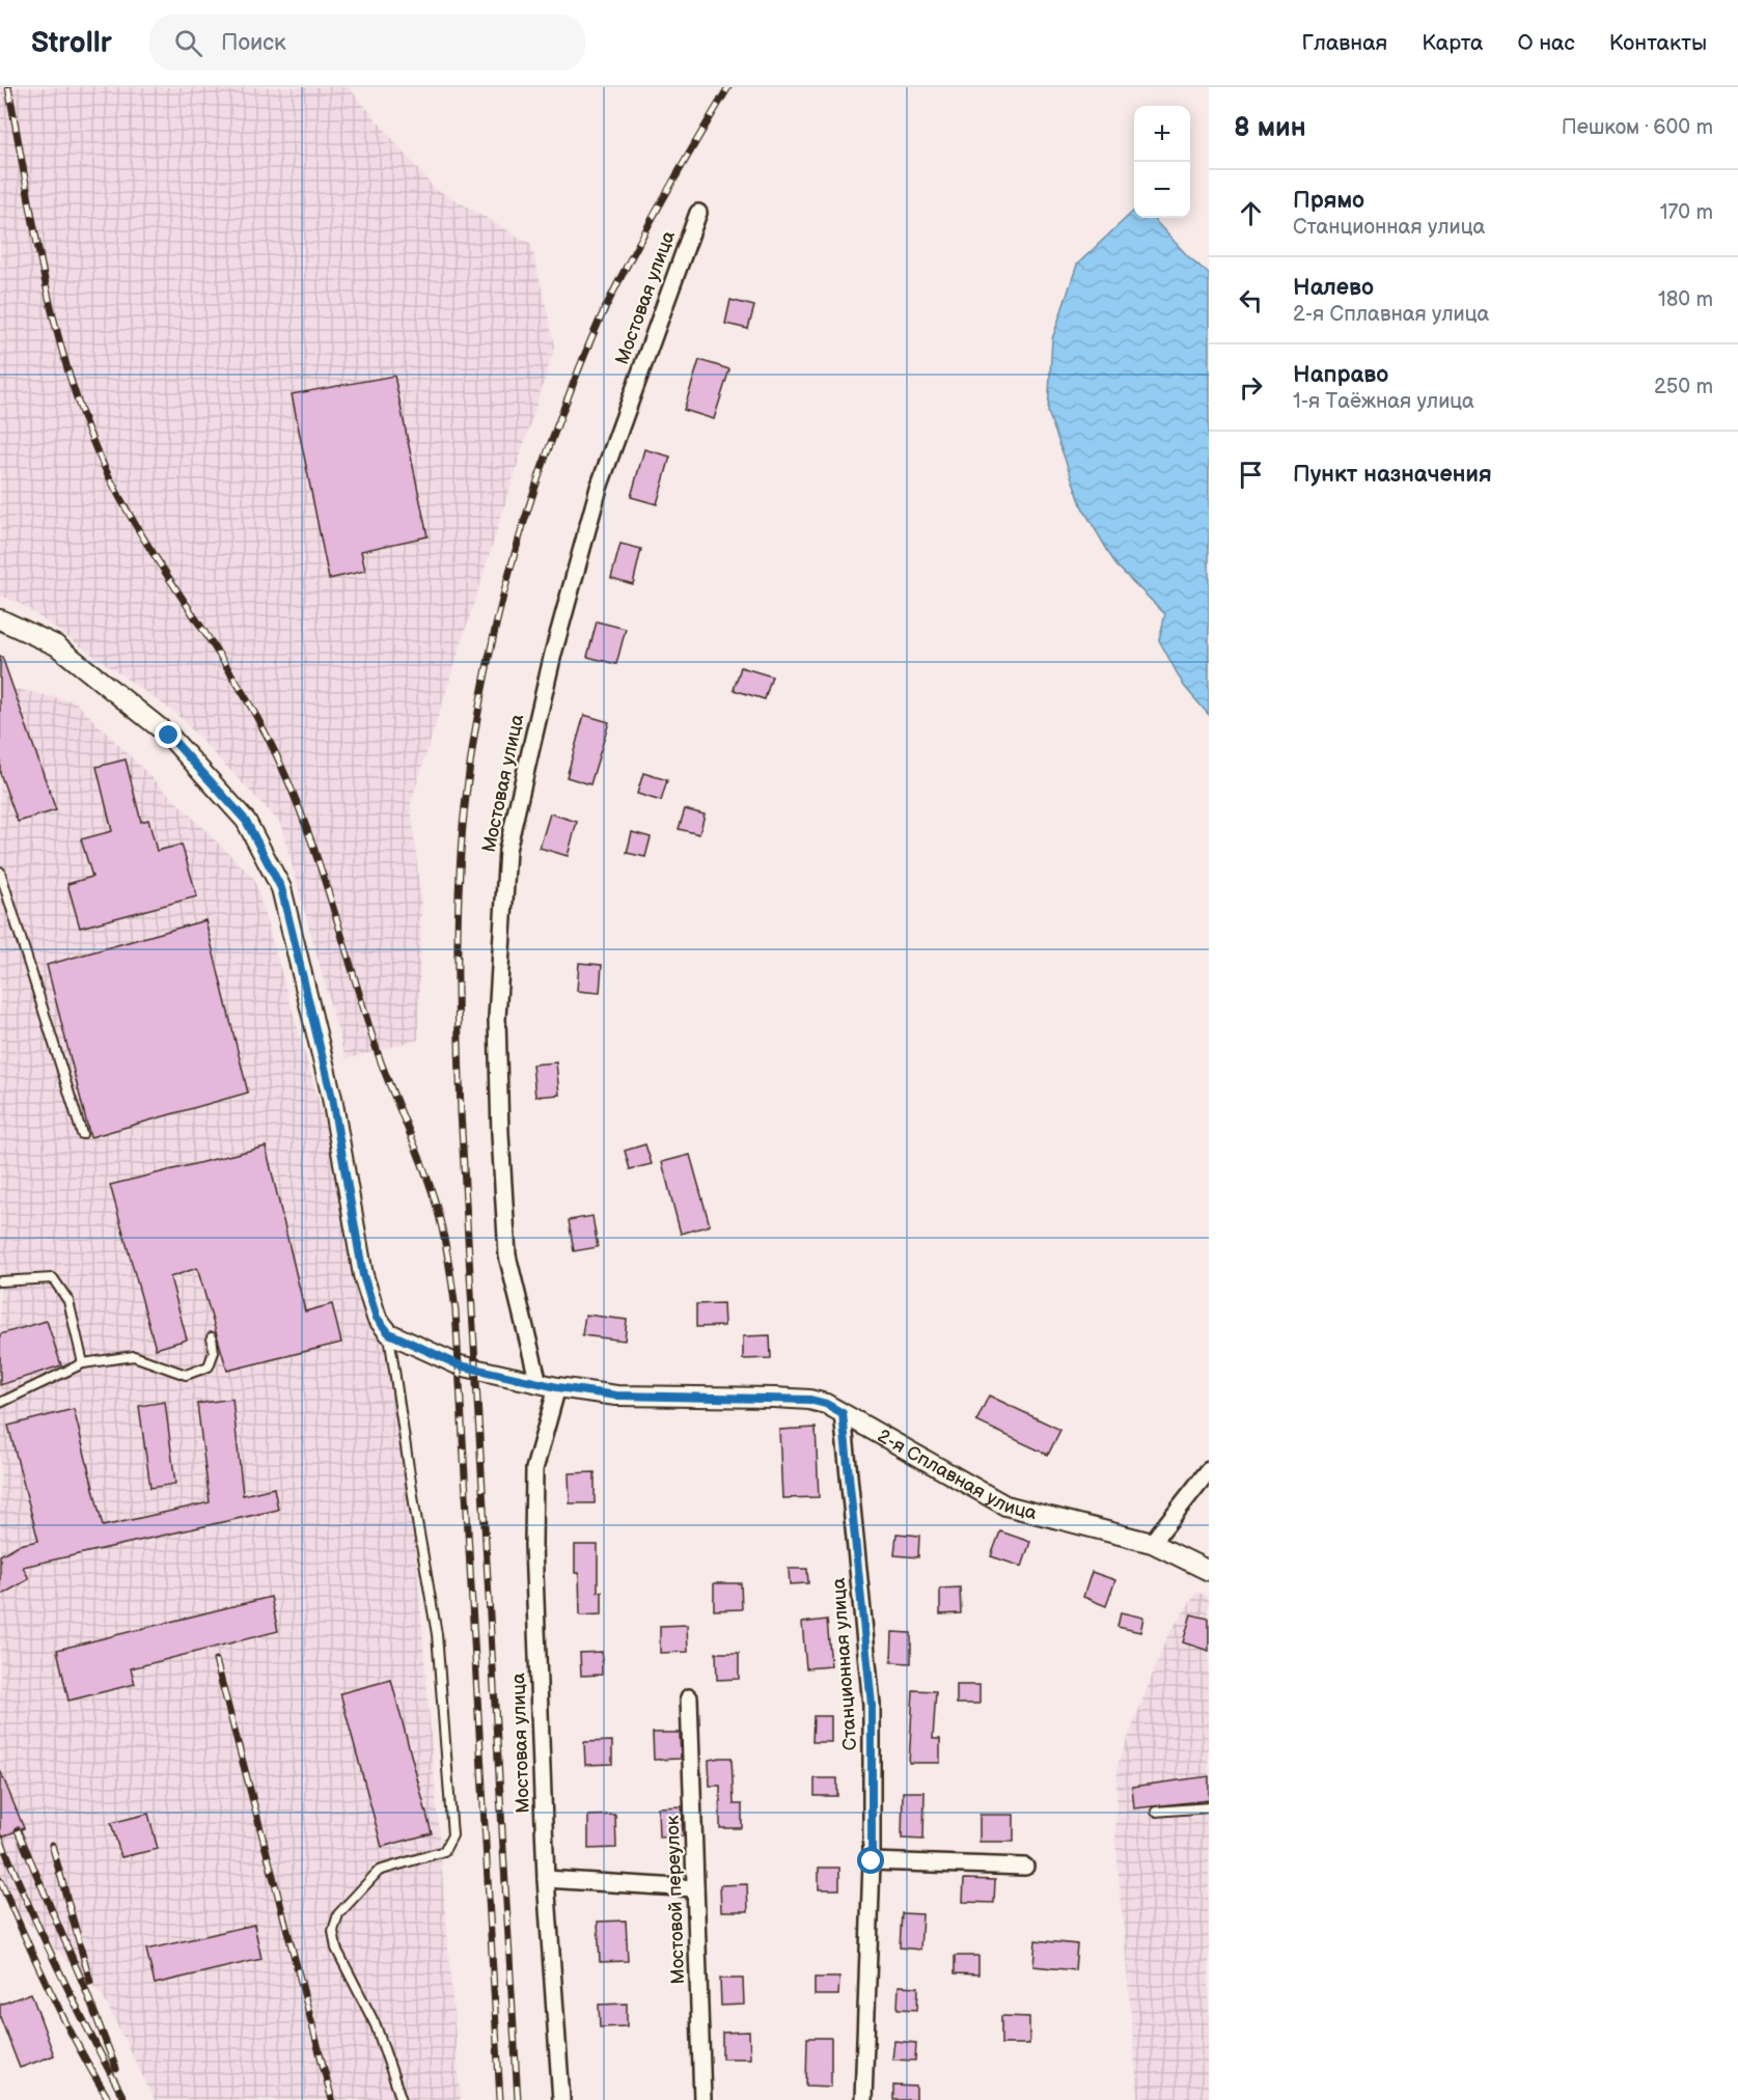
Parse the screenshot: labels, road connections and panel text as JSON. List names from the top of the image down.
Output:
{
  "streets": {
    "street": [
      "Мостовая улица",
      "2-я Сплавная улица",
      "Станционная улица",
      "Мостовой переулок"
    ]
  },
  "crossings": [
    ["Мостовая улица", "2-я Сплавная улица"],
    ["2-я Сплавная улица", "Станционная улица"]
  ],
  "page": {
    "header": "Strollr",
    "search": "Поиск",
    "nav": [
      "Главная",
      "Карта",
      "О нас",
      "Контакты"
    ],
    "heading": ["8 мин", "Пешком · 600 m"],
    "map_buttons": ["+", "−"],
    "list": [
      ["Прямо", "Станционная улица", "170 m"],
      ["Налево", "2-я Сплавная улица", "180 m"],
      ["Направо", "1-я Таёжная улица", "250 m"],
      "Пункт назначения"
    ]
  }
}
